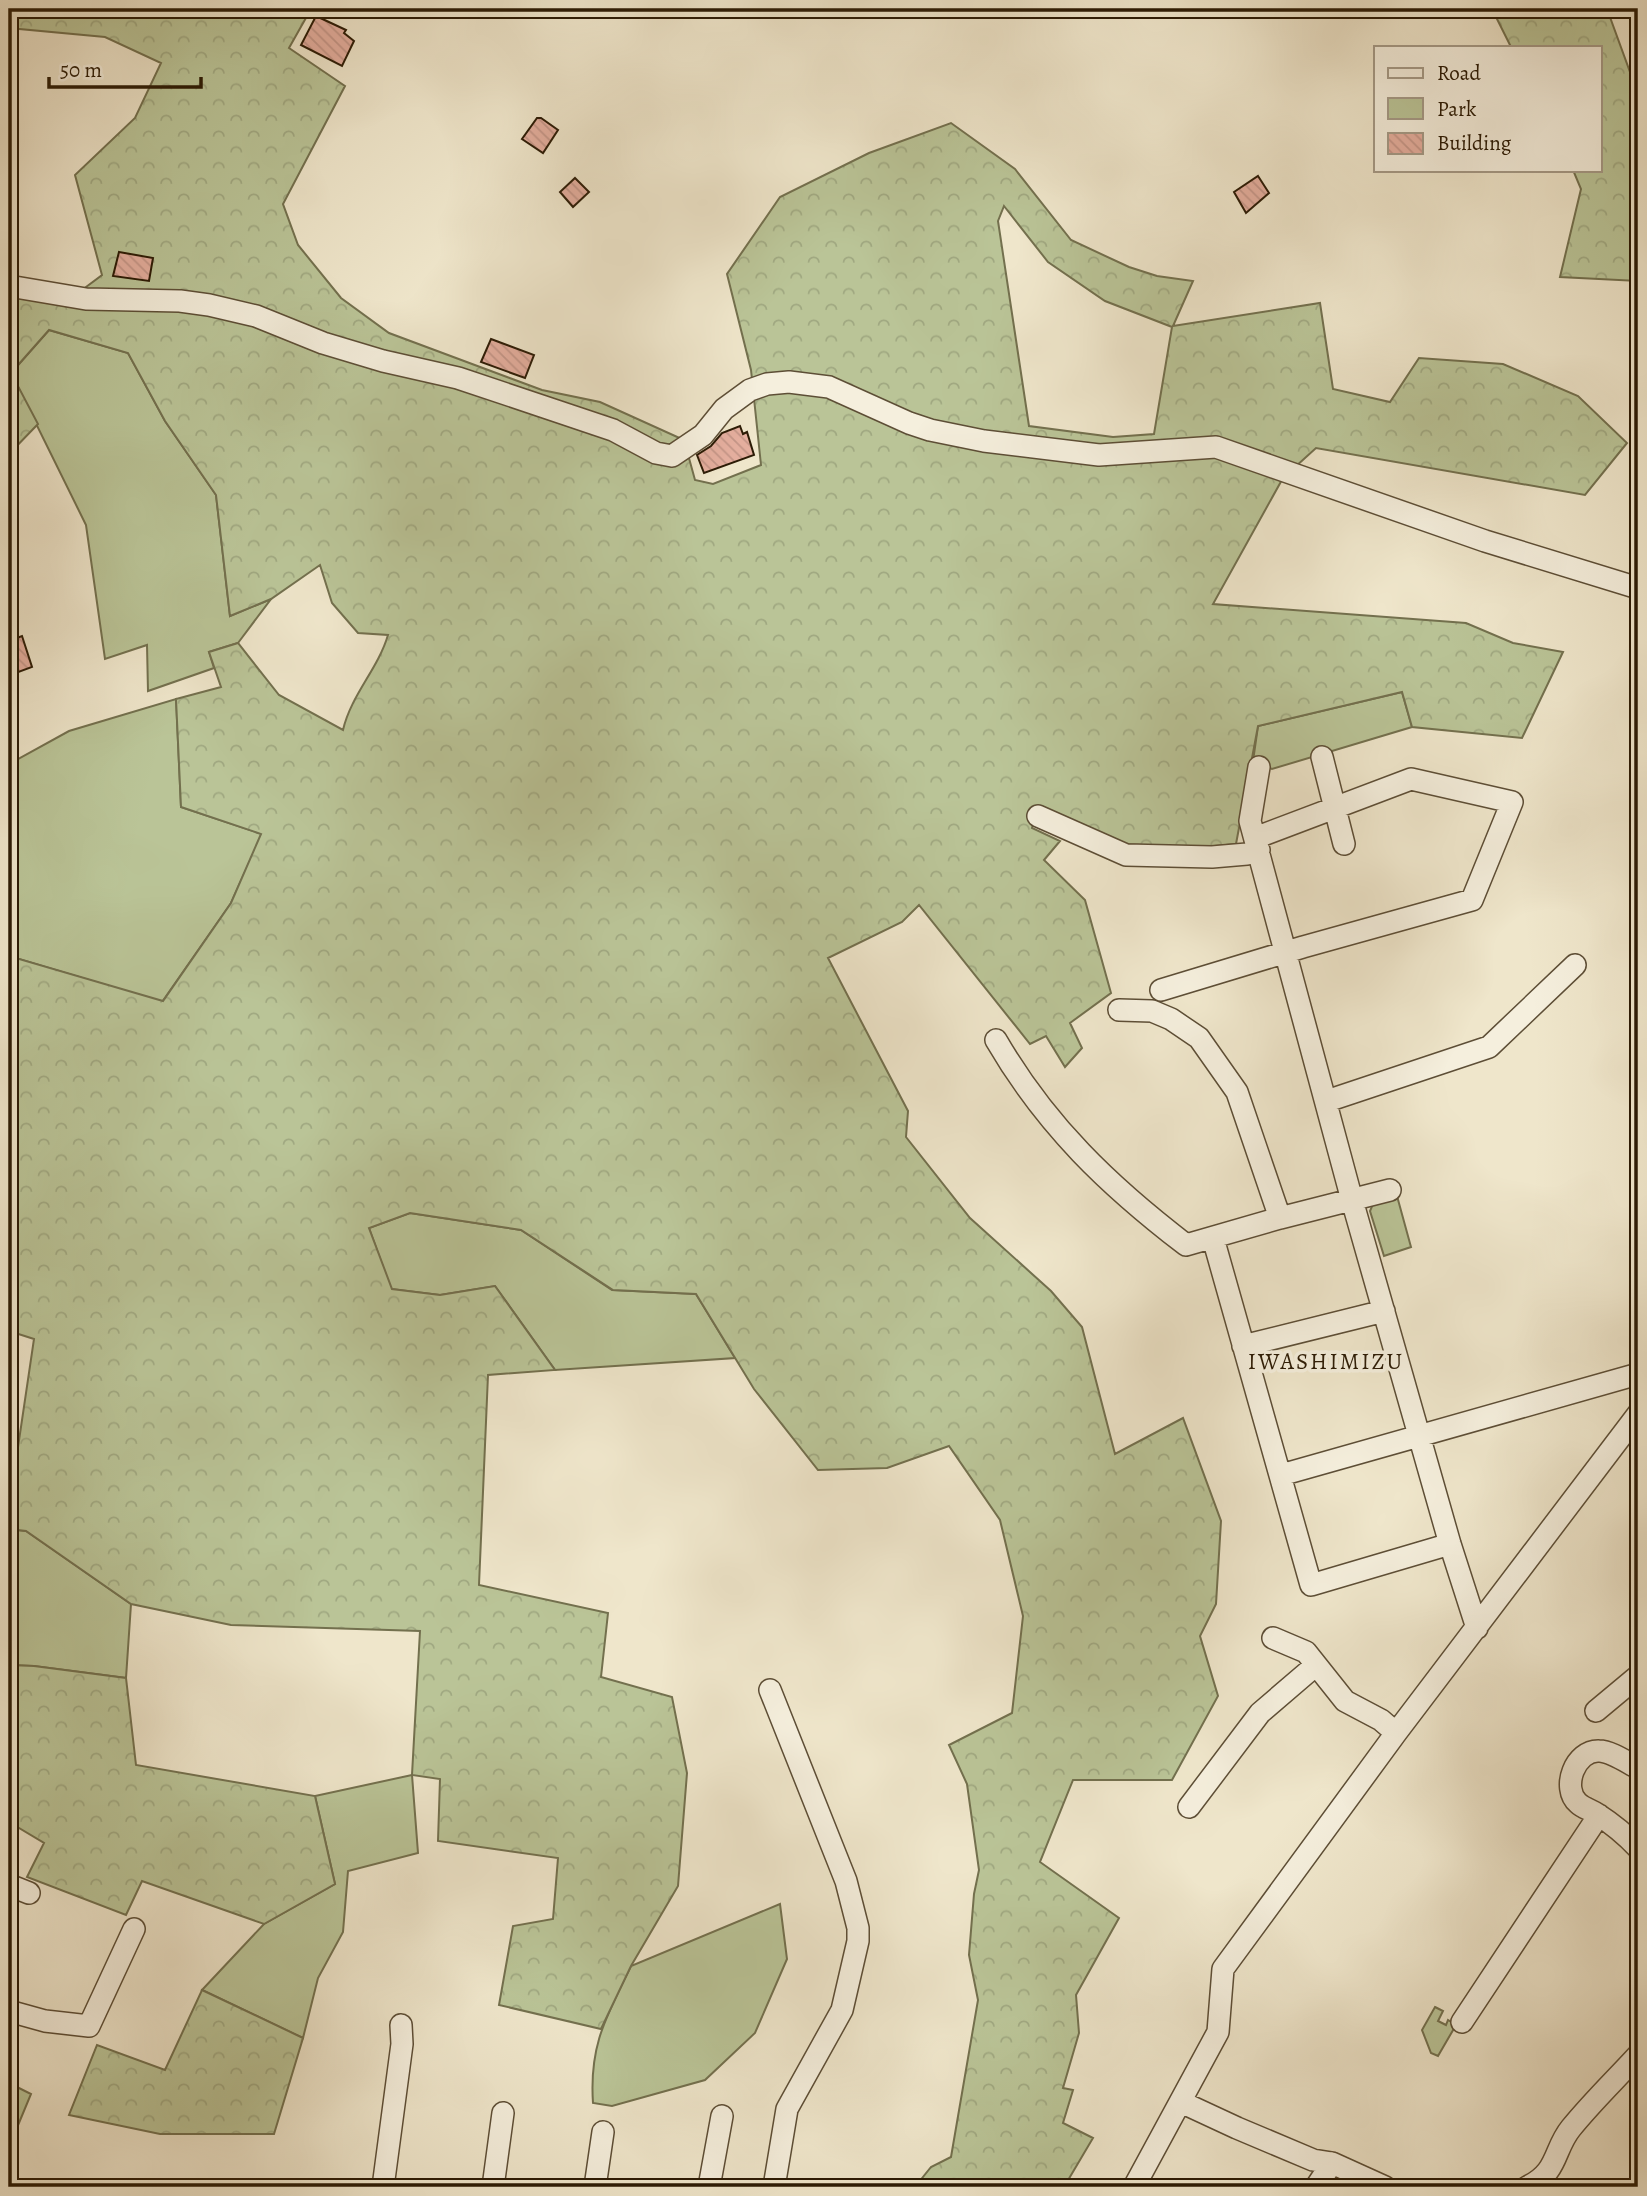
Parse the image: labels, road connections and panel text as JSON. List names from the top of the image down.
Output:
{
  "districts": ["IWASHIMIZU"],
  "legend": ["Road", "Park", "Building"],
  "scale_bar": "50 m"
}
